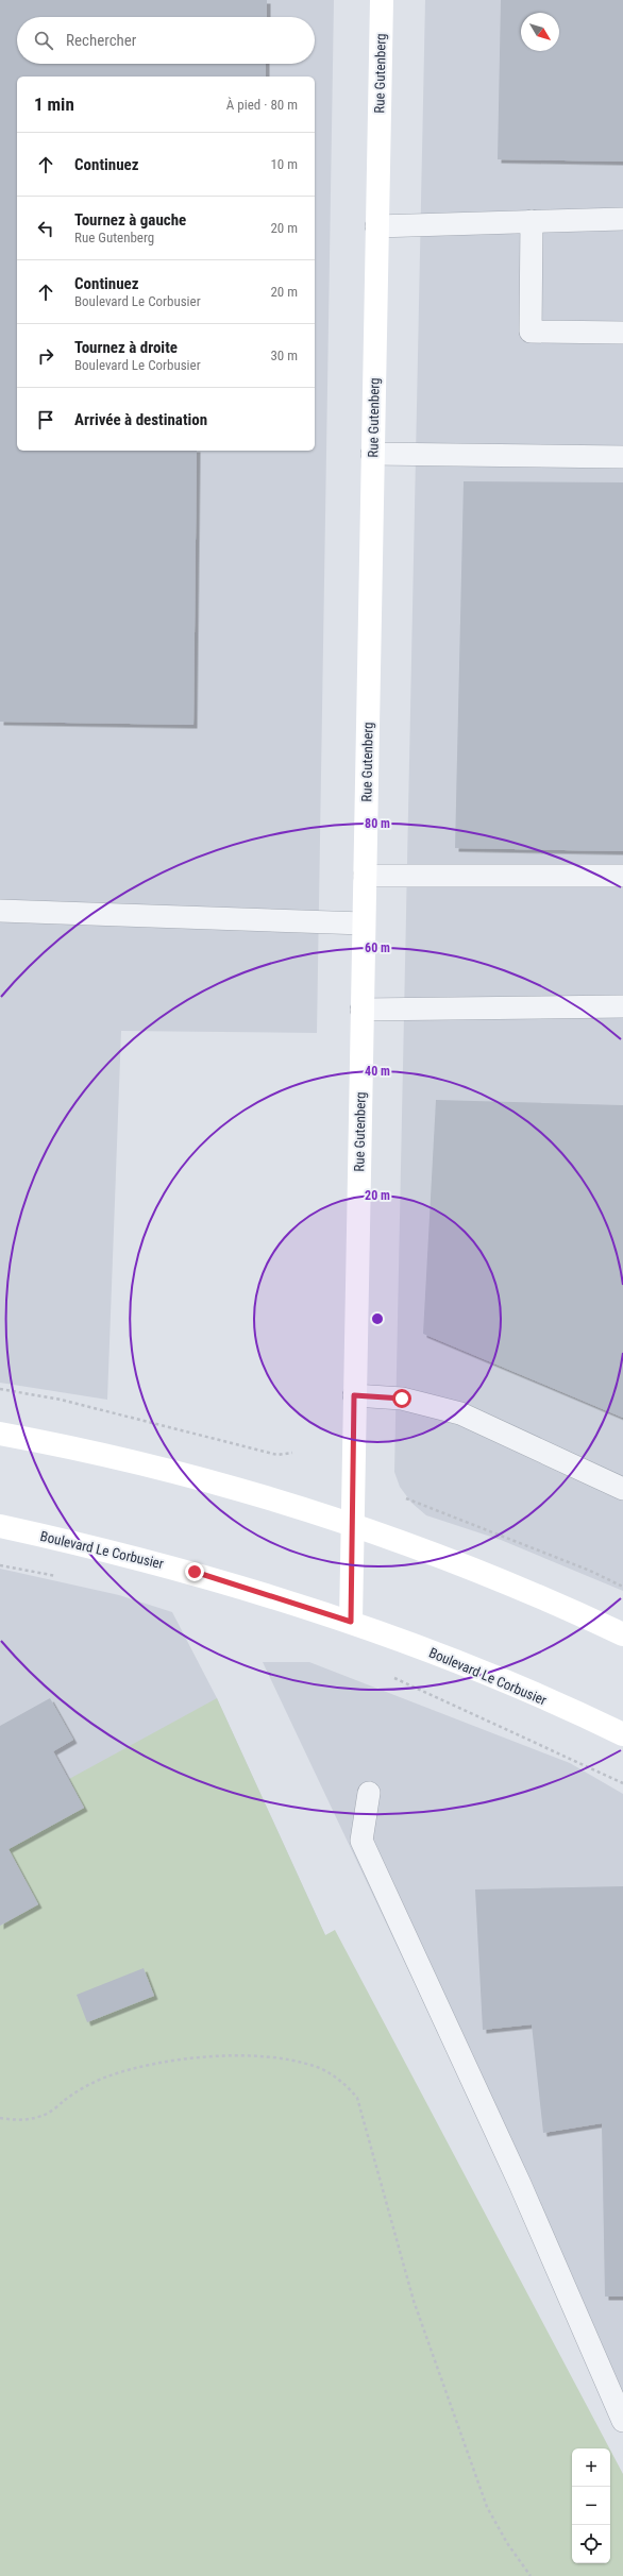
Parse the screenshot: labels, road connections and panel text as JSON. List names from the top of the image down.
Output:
{
  "streets": {
    "street": ["Rue Gutenberg", "Boulevard Le Corbusier"]
  },
  "north": "bottom right",
  "page": {
    "search": "Rechercher",
    "heading": ["1 min", "À pied · 80 m"],
    "list": [
      ["Continuez", "10 m"],
      ["Tournez à gauche", "Rue Gutenberg", "20 m"],
      ["Continuez", "Boulevard Le Corbusier", "20 m"],
      ["Tournez à droite", "Boulevard Le Corbusier", "30 m"],
      "Arrivée à destination"
    ],
    "map_buttons": ["+", "−"]
  },
  "rings": [
    "80 m",
    "60 m",
    "40 m",
    "20 m"
  ]
}
